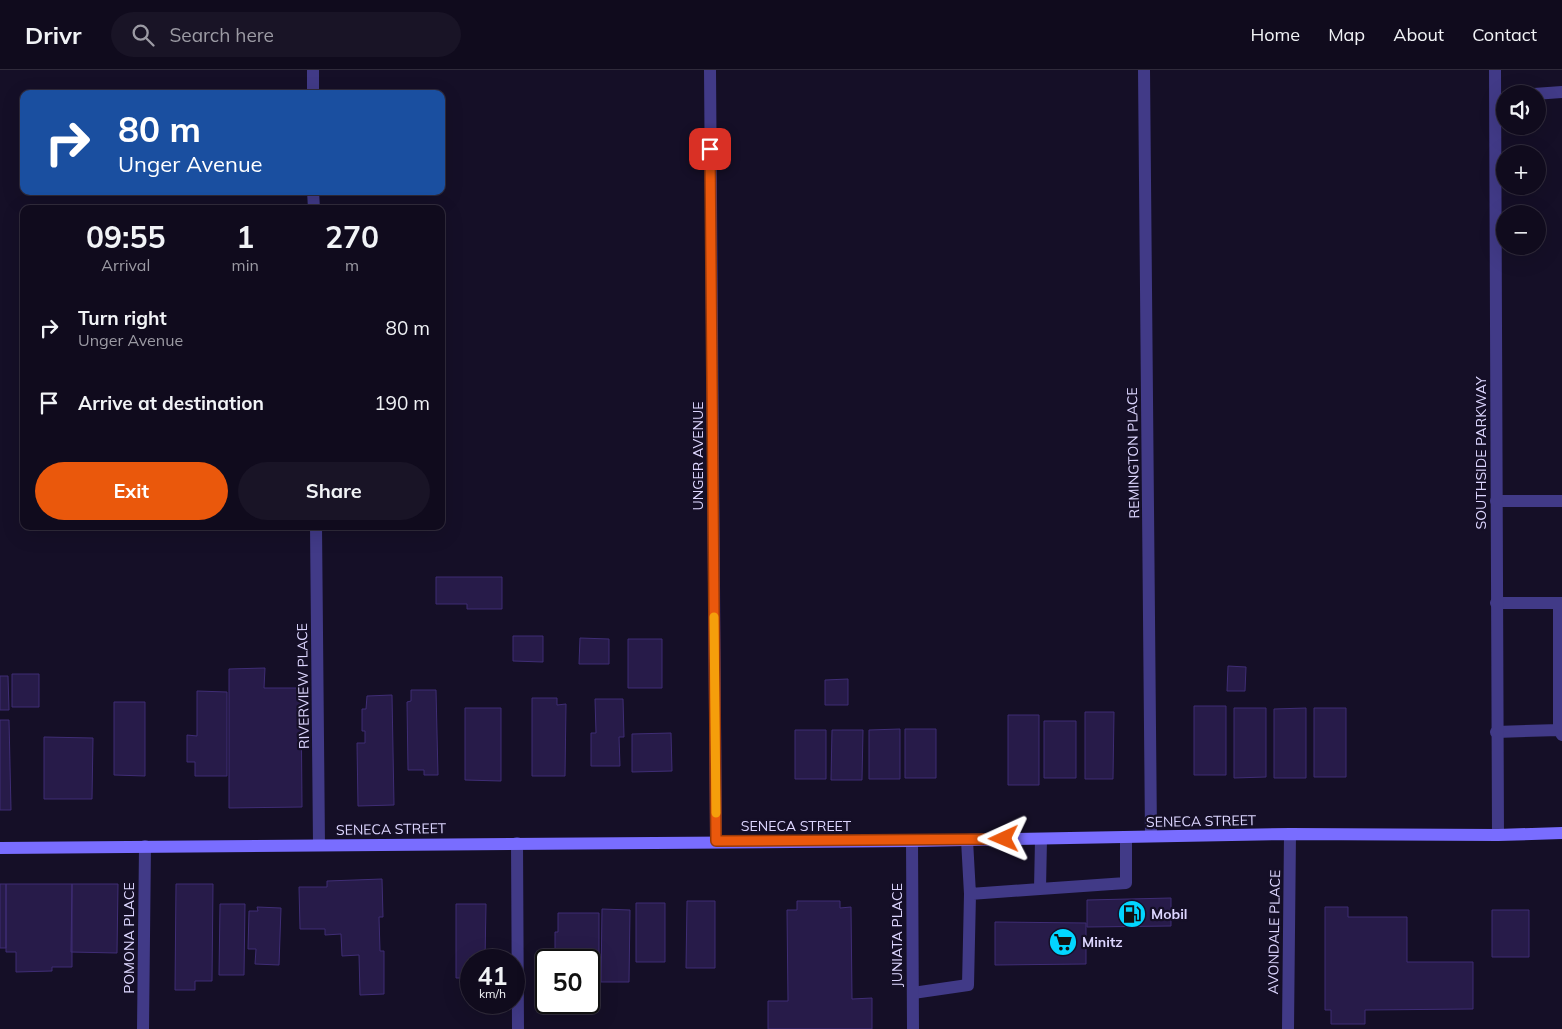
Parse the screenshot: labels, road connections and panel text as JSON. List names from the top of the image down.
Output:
{
  "streets": {
    "main road": ["SENECA STREET"],
    "street": [
      "REMINGTON PLACE",
      "SOUTHSIDE PARKWAY",
      "UNGER AVENUE",
      "RIVERVIEW PLACE",
      "AVONDALE PLACE",
      "JUNIATA PLACE",
      "POMONA PLACE"
    ]
  },
  "crossings": [
    ["REMINGTON PLACE", "SENECA STREET"],
    ["SOUTHSIDE PARKWAY", "SENECA STREET"],
    ["UNGER AVENUE", "SENECA STREET"],
    ["RIVERVIEW PLACE", "SENECA STREET"],
    ["SENECA STREET", "AVONDALE PLACE"],
    ["SENECA STREET", "JUNIATA PLACE"],
    ["SENECA STREET", "POMONA PLACE"]
  ],
  "places": {
    "fuel station": ["Mobil"],
    "supermarket": ["Minitz"]
  },
  "page": {
    "header": "Drivr",
    "search": "Search here",
    "nav": [
      "Home",
      "Map",
      "About",
      "Contact"
    ],
    "map_buttons": ["+", "−"],
    "turn": ["80 m", "Unger Avenue"],
    "eta": [
      "09:55",
      "Arrival",
      "1",
      "min",
      "270",
      "m"
    ],
    "list": [
      {
        "name": "Turn right",
        "note": "Unger Avenue",
        "value": "80 m"
      },
      {
        "name": "Arrive at destination",
        "value": "190 m"
      }
    ],
    "buttons": ["Exit", "Share"],
    "speed": "41 km/h",
    "limit": "50"
  }
}
